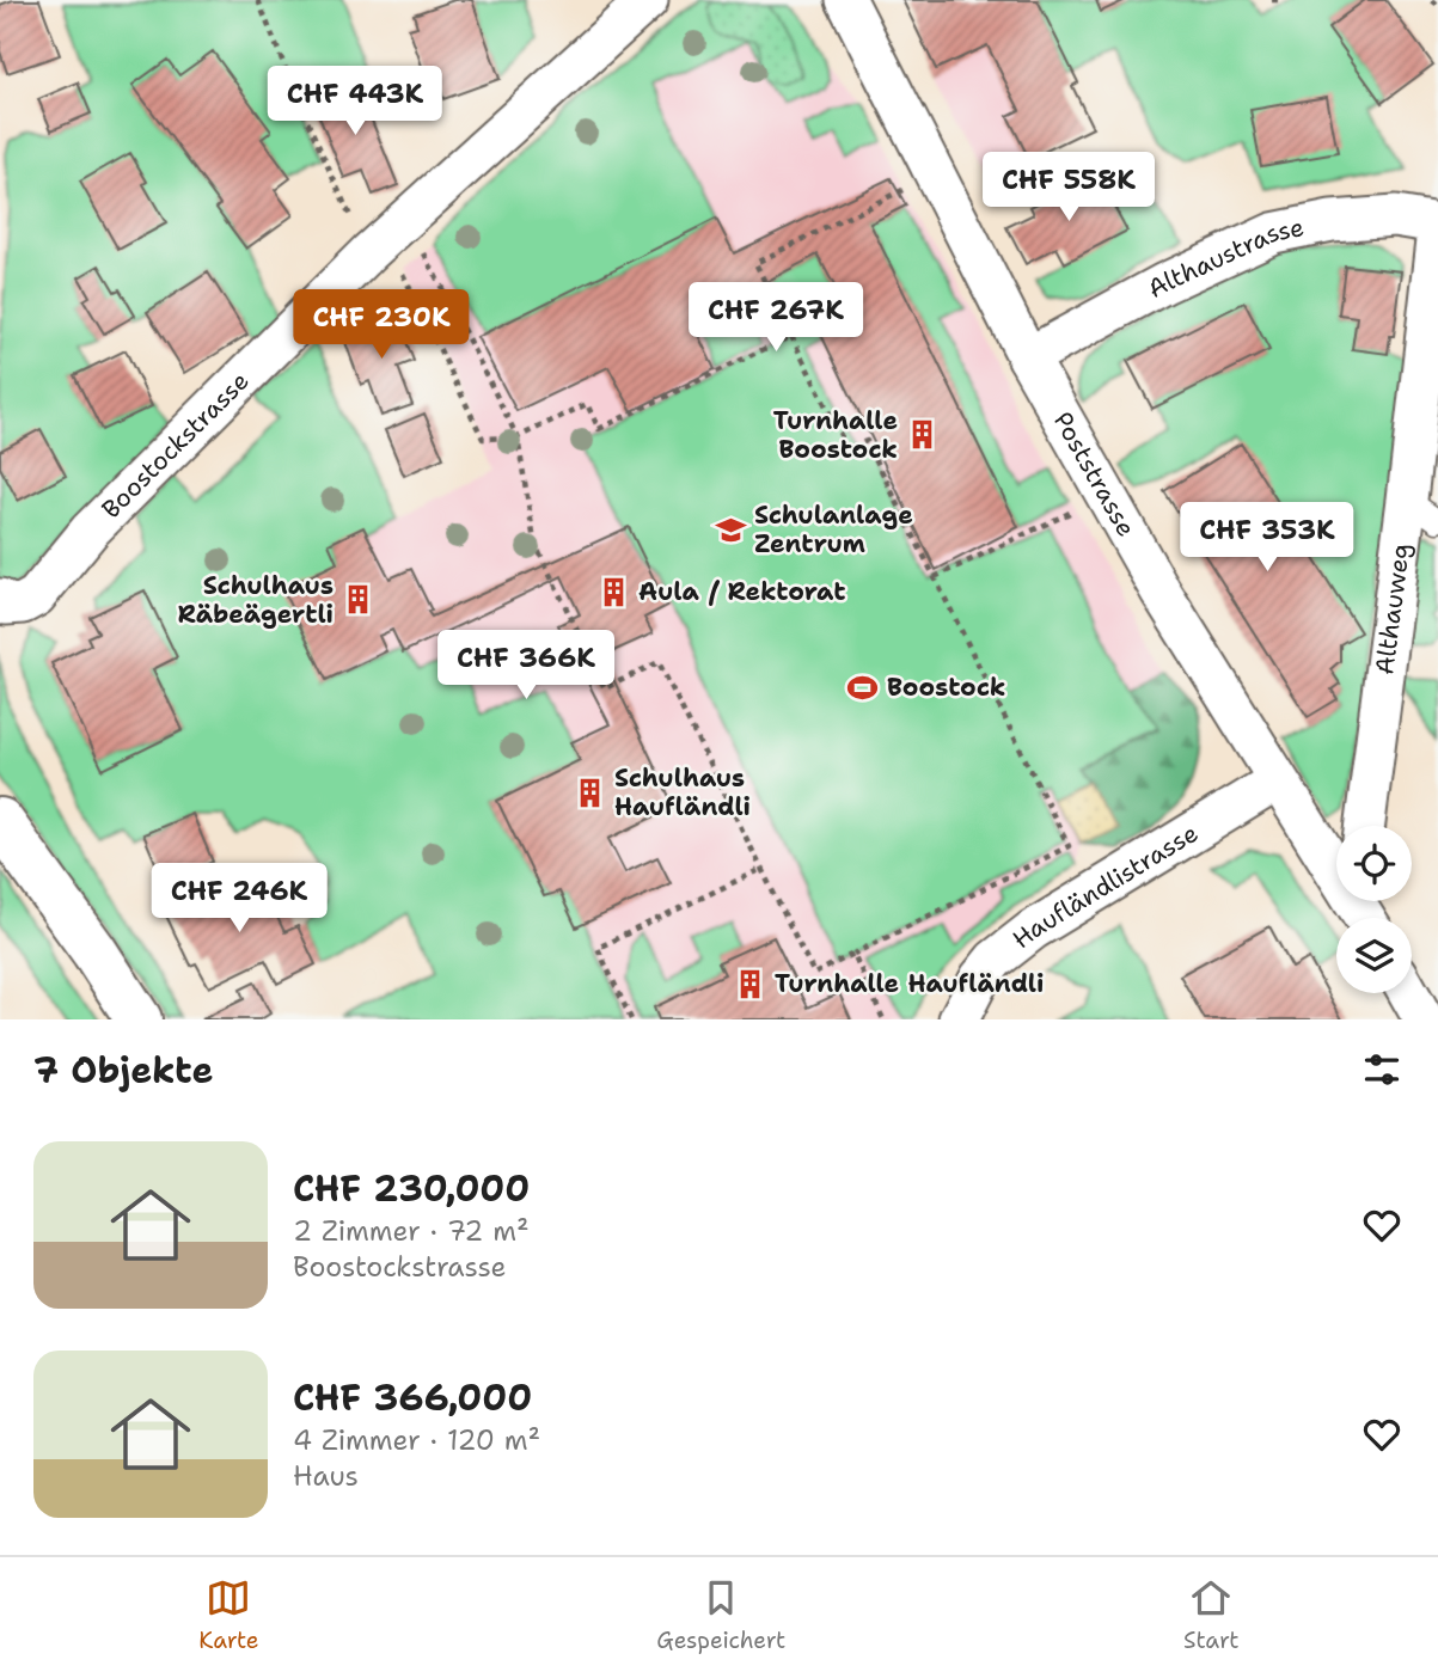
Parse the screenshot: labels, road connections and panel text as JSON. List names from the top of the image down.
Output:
{
  "streets": {
    "street": [
      "Althaustrasse",
      "Boostockstrasse",
      "Poststrasse",
      "Althauweg",
      "Haufländlistrasse"
    ]
  },
  "crossings": [
    ["Althaustrasse", "Poststrasse"],
    ["Althaustrasse", "Althauweg"],
    ["Poststrasse", "Haufländlistrasse"]
  ],
  "places": {
    "building": [
      "Turnhalle Boostock",
      "Aula / Rektorat",
      "Schulhaus Räbeägertli",
      "Schulhaus Haufländli",
      "Turnhalle Haufländli"
    ],
    "school or university": ["Schulanlage Zentrum"],
    "sports": ["Boostock"]
  },
  "page": {
    "price": [
      "CHF 443K",
      "CHF 558K",
      "CHF 267K",
      "CHF 230K",
      "CHF 353K",
      "CHF 366K",
      "CHF 246K"
    ],
    "heading": "7 Objekte",
    "list": [
      {
        "name": "CHF 230,000",
        "note": "2 Zimmer · 72 m² · Boostockstrasse"
      },
      {
        "name": "CHF 366,000",
        "note": "4 Zimmer · 120 m² · Haus"
      }
    ],
    "tabs": ["Karte", "Gespeichert", "Start"]
  }
}
